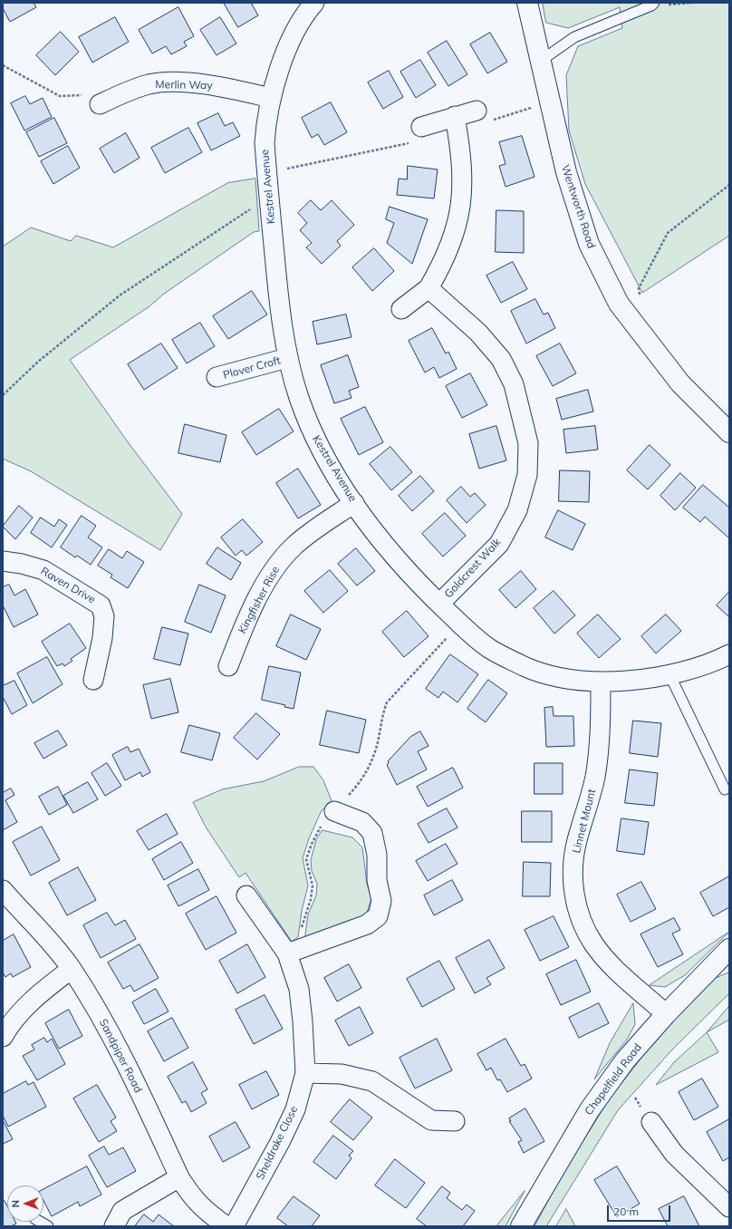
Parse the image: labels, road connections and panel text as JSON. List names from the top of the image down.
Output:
{
  "streets": {
    "street": [
      "Merlin Way",
      "Kestrel Avenue",
      "Wentworth Road",
      "Plover Croft",
      "Goldcrest Walk",
      "Raven Drive",
      "Kingfisher Rise",
      "Linnet Mount",
      "Sandpiper Road",
      "Chapelfield Road",
      "Sheldrake Close"
    ]
  },
  "crossings": [
    ["Merlin Way", "Kestrel Avenue"],
    ["Kestrel Avenue", "Plover Croft"],
    ["Kestrel Avenue", "Goldcrest Walk"],
    ["Kestrel Avenue", "Kingfisher Rise"],
    ["Kestrel Avenue", "Linnet Mount"],
    ["Linnet Mount", "Chapelfield Road"]
  ],
  "scale_bar": "20 m",
  "north": "left"
}
